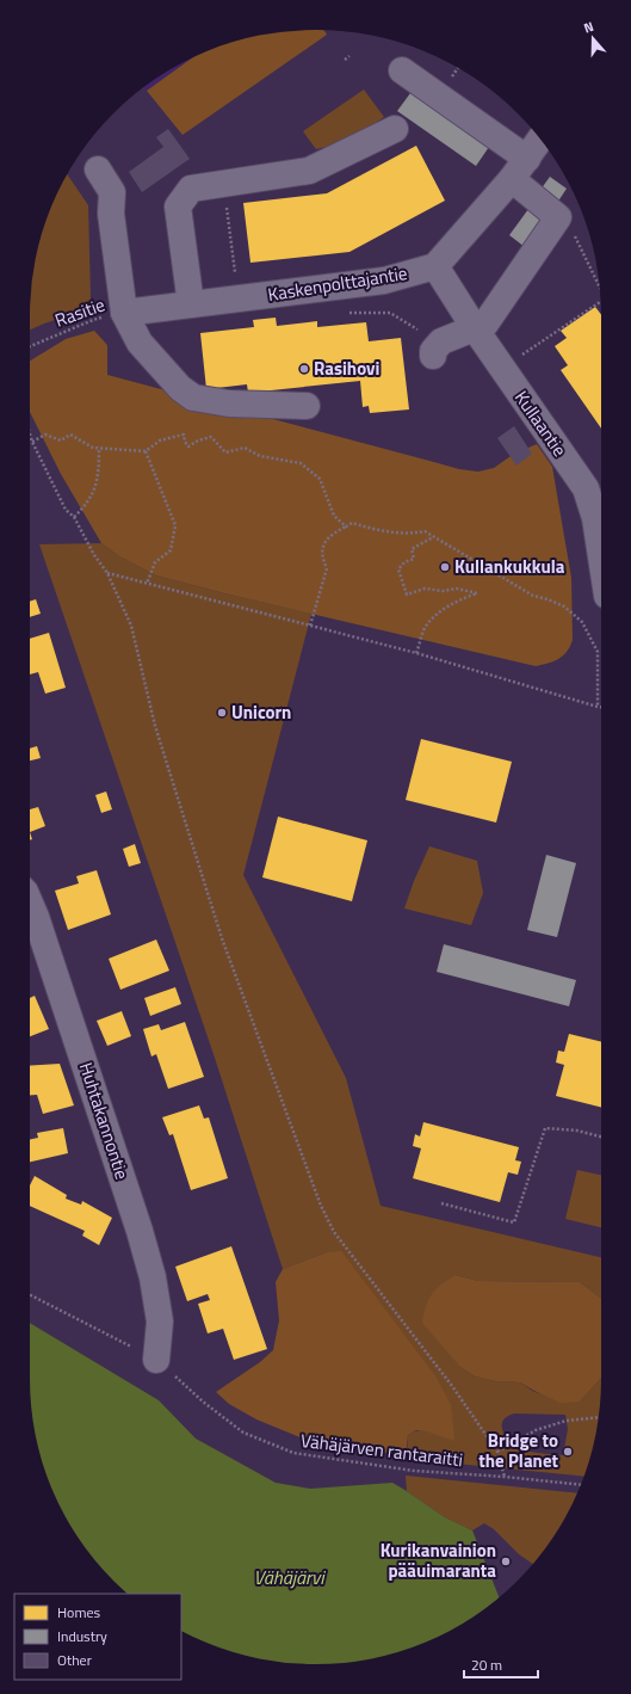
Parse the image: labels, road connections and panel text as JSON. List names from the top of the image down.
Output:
{
  "streets": {
    "street": ["Kaskenpolttajantie", "Kullaantie", "Huhtakannontie"],
    "path": ["Rasitie", "Vähäjärven rantaraitti"]
  },
  "crossings": [
    ["Kaskenpolttajantie", "Rasitie"],
    ["Kaskenpolttajantie", "Kullaantie"],
    ["Huhtakannontie", "Vähäjärven rantaraitti"]
  ],
  "water": ["Vähäjärvi"],
  "places": [
    "Rasihovi",
    "Kullankukkula",
    "Unicorn",
    "Bridge to the Planet",
    "Kurikanvainion pääuimaranta"
  ],
  "legend": ["Homes", "Industry", "Other"],
  "scale_bar": "20 m",
  "north": "top"
}
